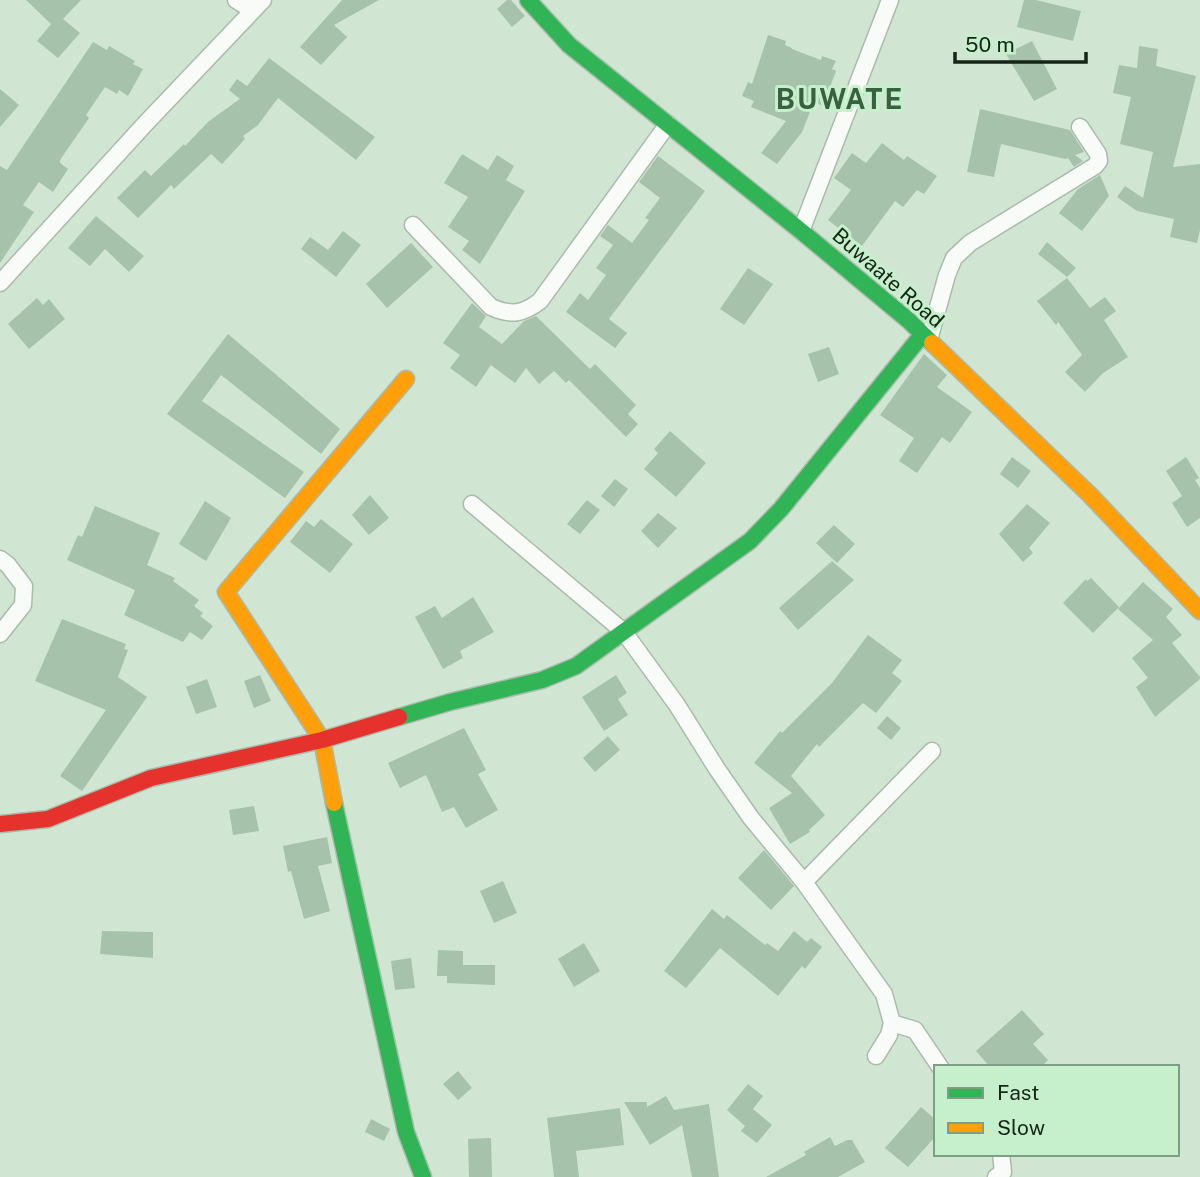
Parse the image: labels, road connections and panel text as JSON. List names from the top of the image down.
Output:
{
  "streets": {
    "street": ["Buwaate Road"]
  },
  "districts": ["BUWATE"],
  "legend": ["Fast", "Slow"],
  "scale_bar": "50 m"
}
